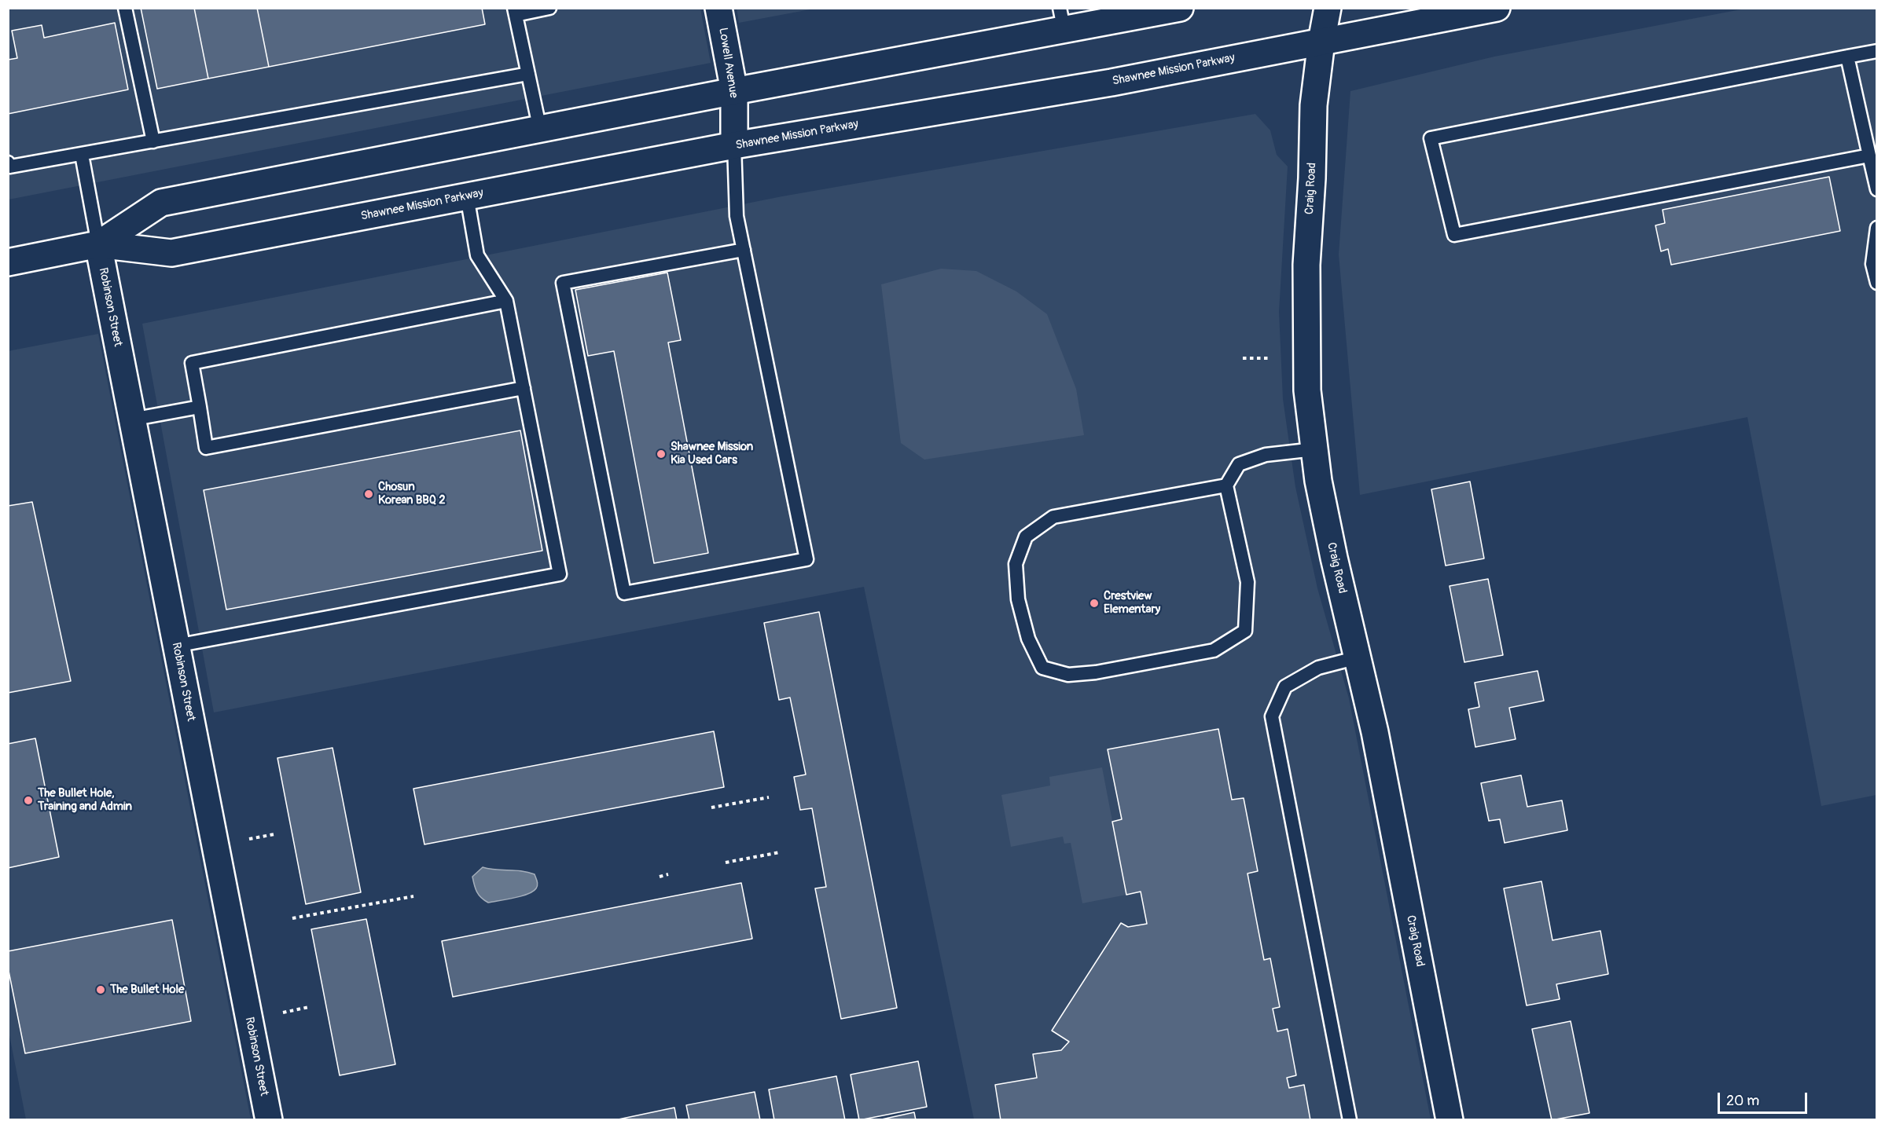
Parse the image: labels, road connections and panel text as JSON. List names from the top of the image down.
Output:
{
  "streets": {
    "main road": [
      "Lowell Avenue",
      "Shawnee Mission Parkway",
      "Craig Road",
      "Robinson Street"
    ]
  },
  "crossings": [
    ["Lowell Avenue", "Shawnee Mission Parkway"],
    ["Shawnee Mission Parkway", "Craig Road"],
    ["Shawnee Mission Parkway", "Robinson Street"]
  ],
  "places": [
    "Shawnee Mission Kia Used Cars",
    "Chosun Korean BBQ 2",
    "Crestview Elementary",
    "The Bullet Hole, Training and Admin",
    "The Bullet Hole"
  ],
  "scale_bar": "20 m"
}
